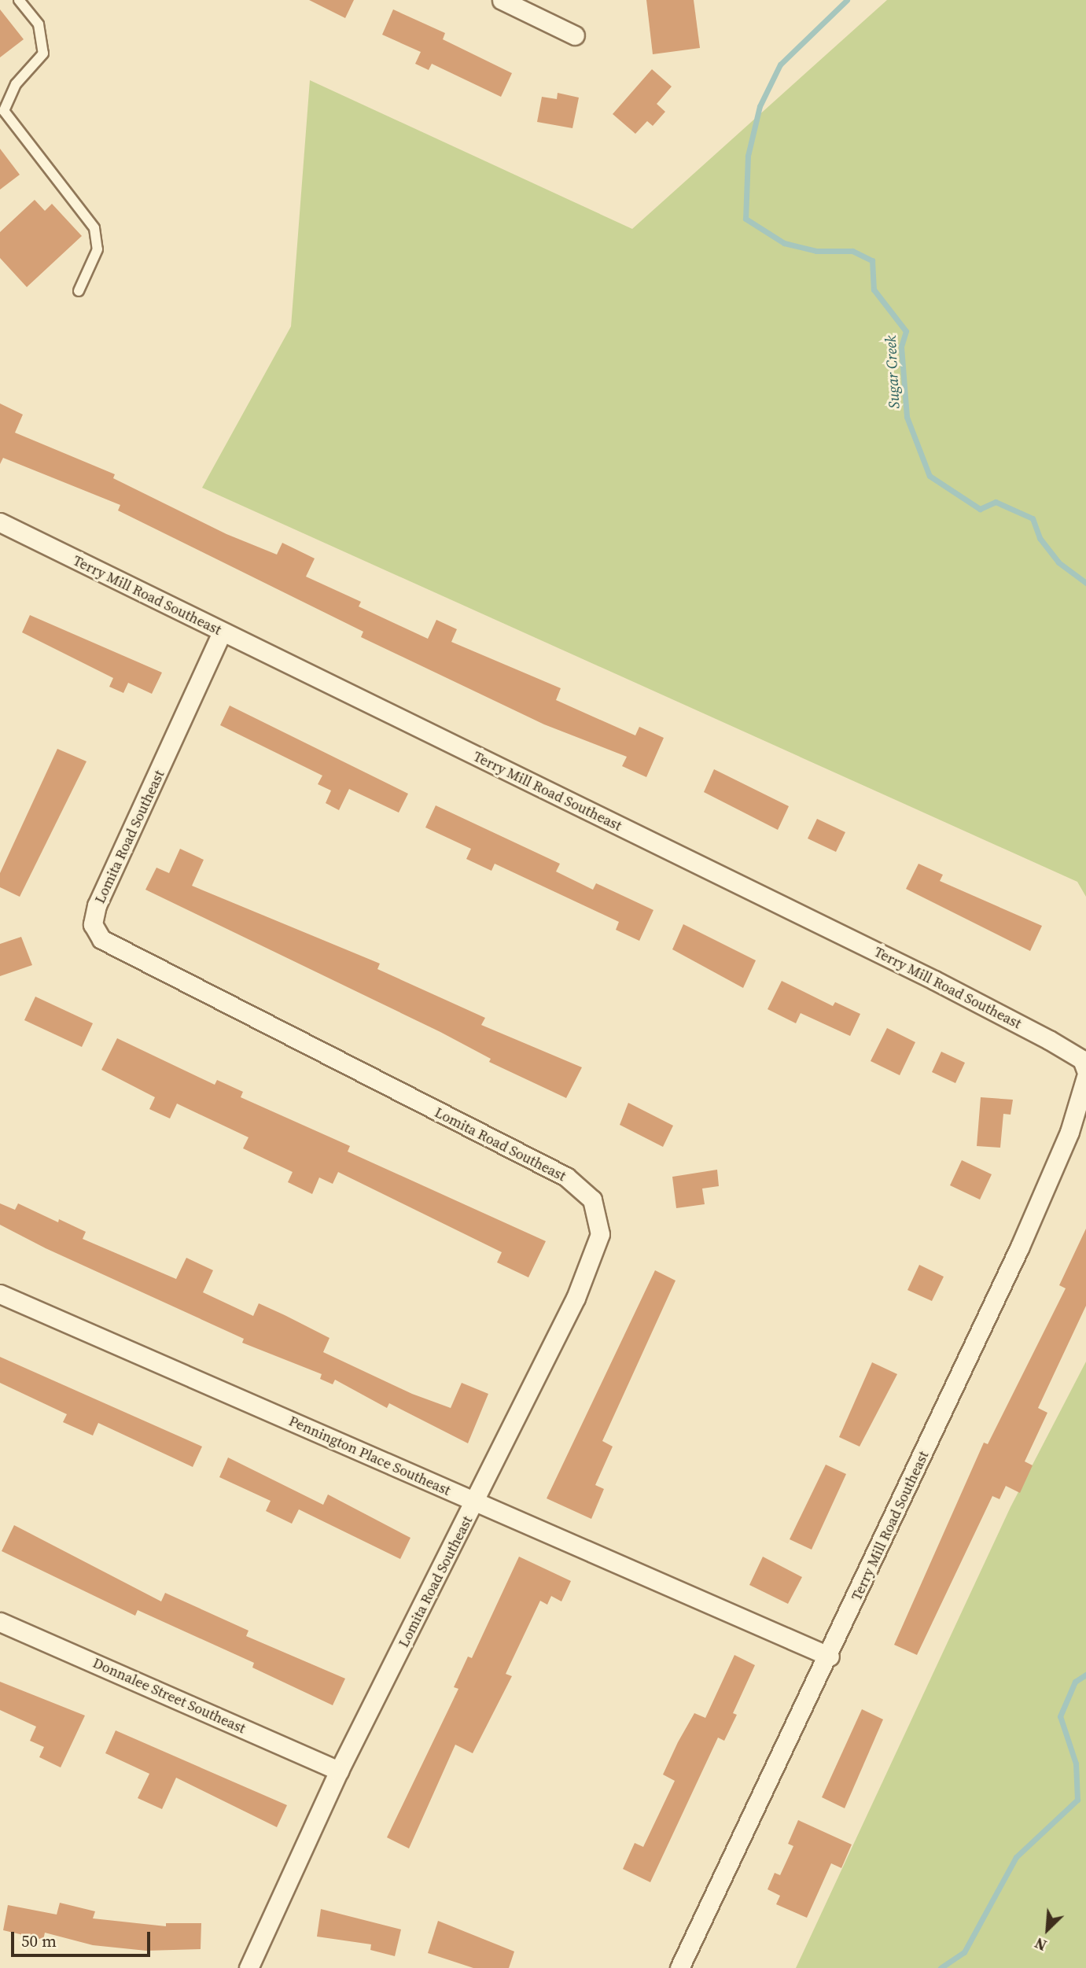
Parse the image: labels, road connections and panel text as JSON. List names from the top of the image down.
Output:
{
  "streets": {
    "street": [
      "Terry Mill Road Southeast",
      "Lomita Road Southeast",
      "Pennington Place Southeast",
      "Donnalee Street Southeast"
    ]
  },
  "crossings": [
    ["Terry Mill Road Southeast", "Lomita Road Southeast"],
    ["Terry Mill Road Southeast", "Pennington Place Southeast"],
    ["Lomita Road Southeast", "Pennington Place Southeast"],
    ["Lomita Road Southeast", "Donnalee Street Southeast"]
  ],
  "water": ["Sugar Creek"],
  "scale_bar": "50 m",
  "north": "bottom left"
}
